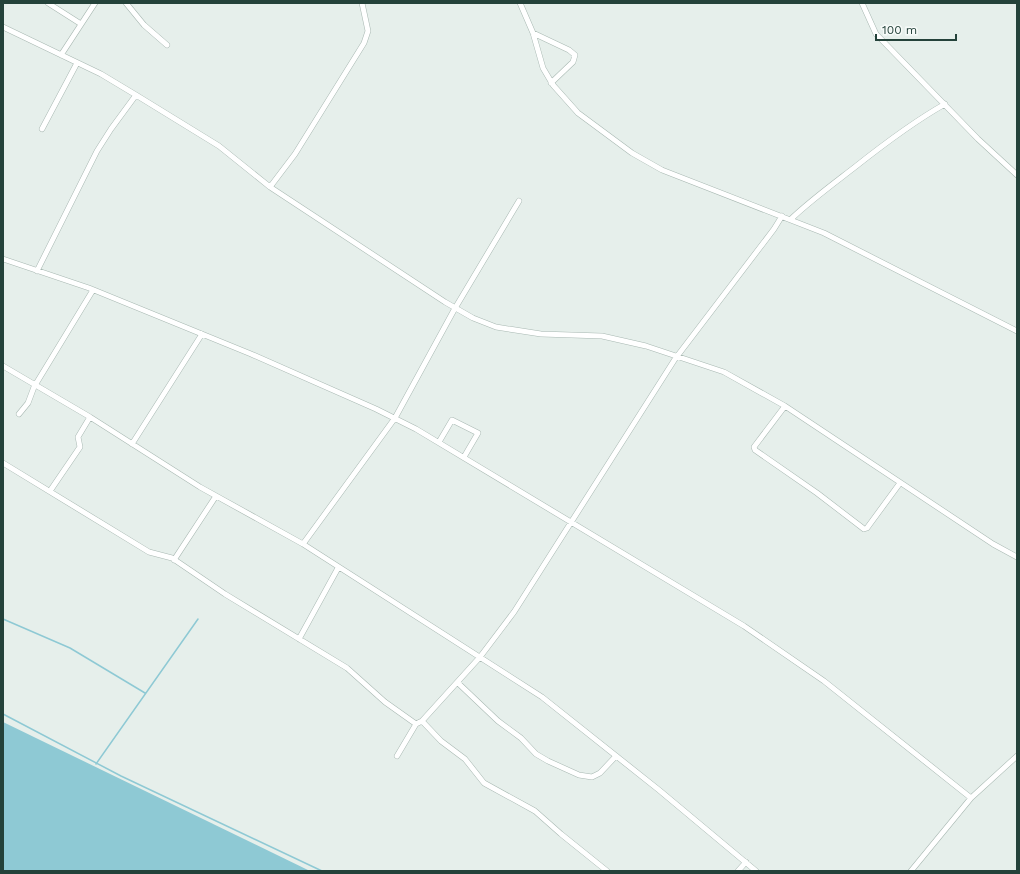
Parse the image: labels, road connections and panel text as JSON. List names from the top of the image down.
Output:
{
  "scale_bar": "100 m"
}
